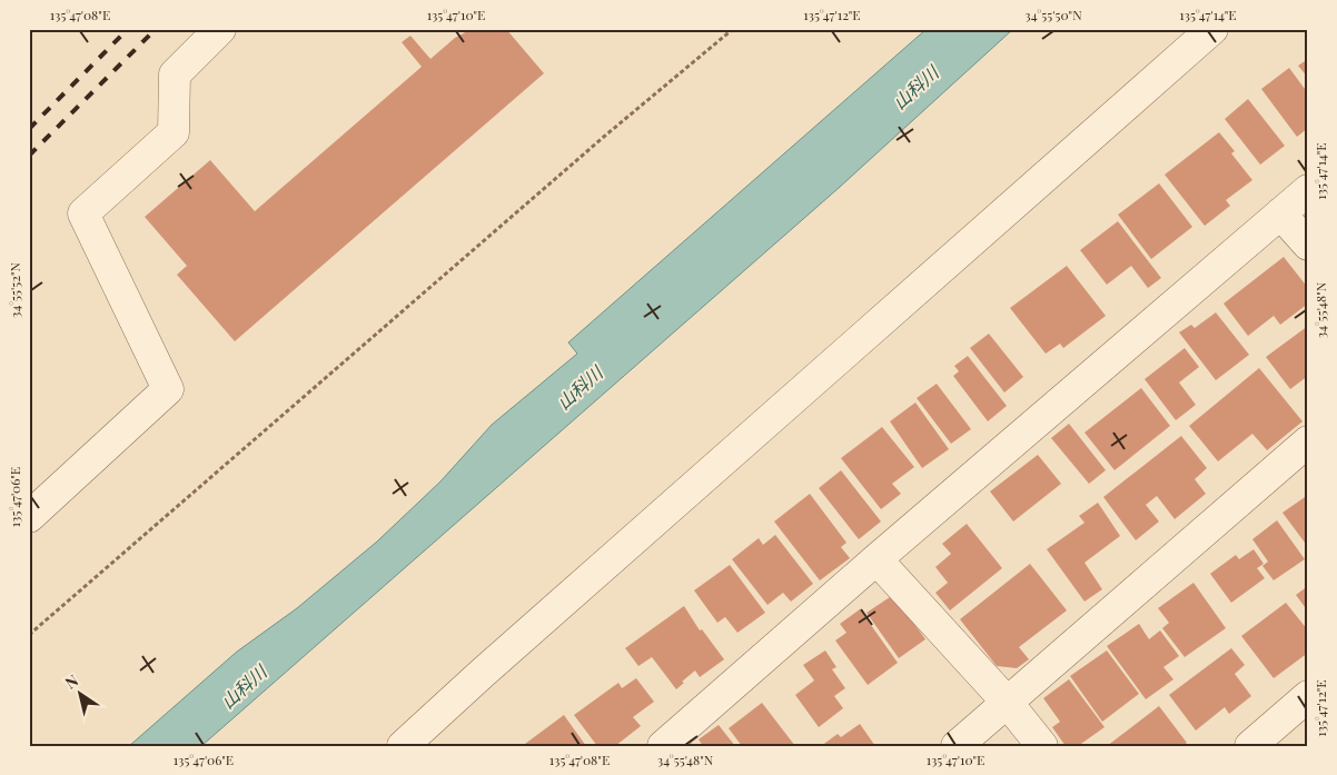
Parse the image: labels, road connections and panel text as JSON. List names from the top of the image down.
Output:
{
  "water": ["山科川"],
  "north": "top left",
  "coordinates": [
    "135°47'08\"E",
    "135°47'10\"E",
    "135°47'12\"E",
    "34°55'50\"N",
    "135°47'14\"E",
    "34°55'52\"N",
    "34°55'48\"N",
    "135°47'06\"E"
  ]
}
